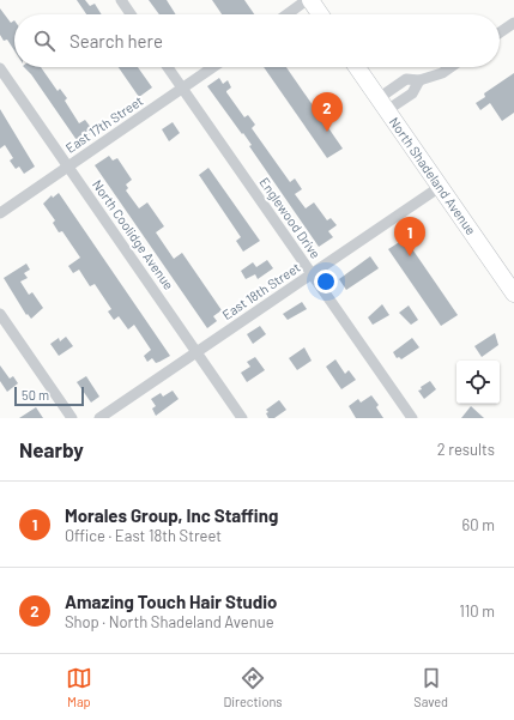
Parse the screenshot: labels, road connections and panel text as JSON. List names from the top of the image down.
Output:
{
  "streets": {
    "main road": ["North Shadeland Avenue"],
    "street": [
      "East 17th Street",
      "Englewood Drive",
      "North Coolidge Avenue",
      "East 18th Street"
    ]
  },
  "crossings": [
    ["East 17th Street", "Englewood Drive"],
    ["East 17th Street", "North Coolidge Avenue"],
    ["North Shadeland Avenue", "East 18th Street"],
    ["Englewood Drive", "East 18th Street"],
    ["North Coolidge Avenue", "East 18th Street"]
  ],
  "scale_bar": "50 m",
  "page": {
    "search": "Search here",
    "pins": ["2", "1"],
    "scale": "50 m",
    "heading": ["Nearby", "2 results"],
    "list": [
      {
        "mark": "1",
        "name": "Morales Group, Inc Staffing",
        "note": "Office · East 18th Street",
        "value": "60 m"
      },
      {
        "mark": "2",
        "name": "Amazing Touch Hair Studio",
        "note": "Shop · North Shadeland Avenue",
        "value": "110 m"
      }
    ],
    "nav": ["Map", "Directions", "Saved"]
  }
}
